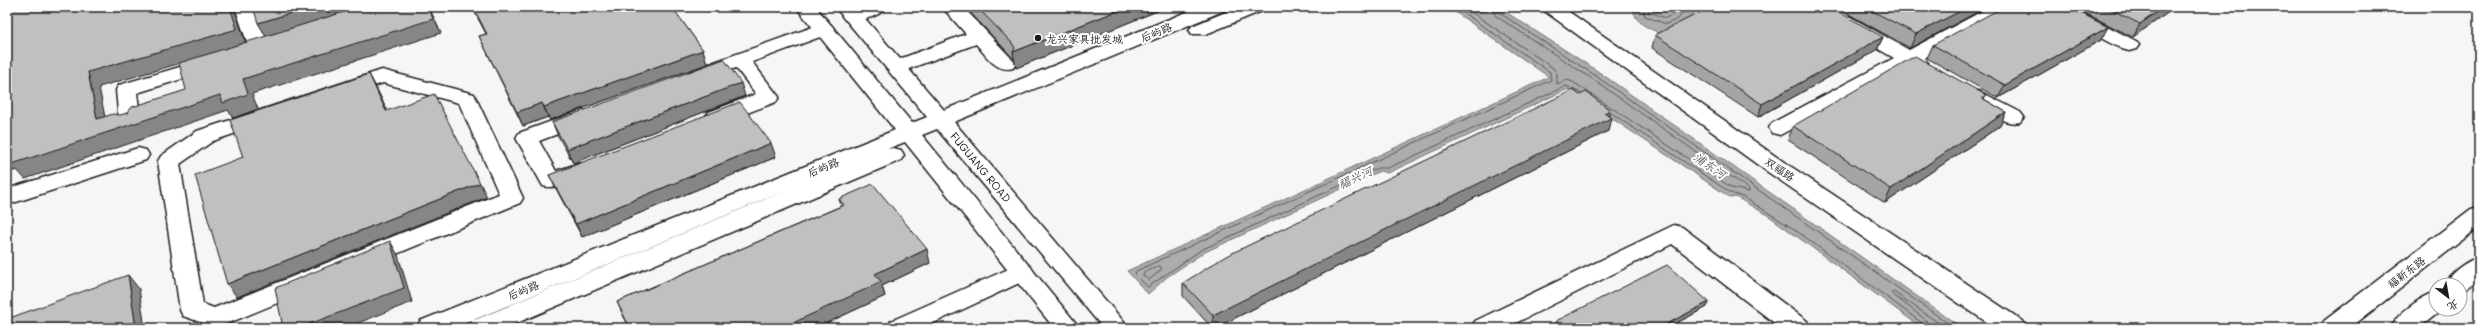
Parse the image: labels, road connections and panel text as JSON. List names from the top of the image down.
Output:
{
  "streets": {
    "main road": [
      "后屿路",
      "FUGUANG ROAD",
      "双福路",
      "福新东路"
    ]
  },
  "crossings": [
    ["后屿路", "FUGUANG ROAD"]
  ],
  "water": ["浦东河", "福兴河"],
  "places": ["龙兴家具批发城"],
  "north": "bottom right"
}
